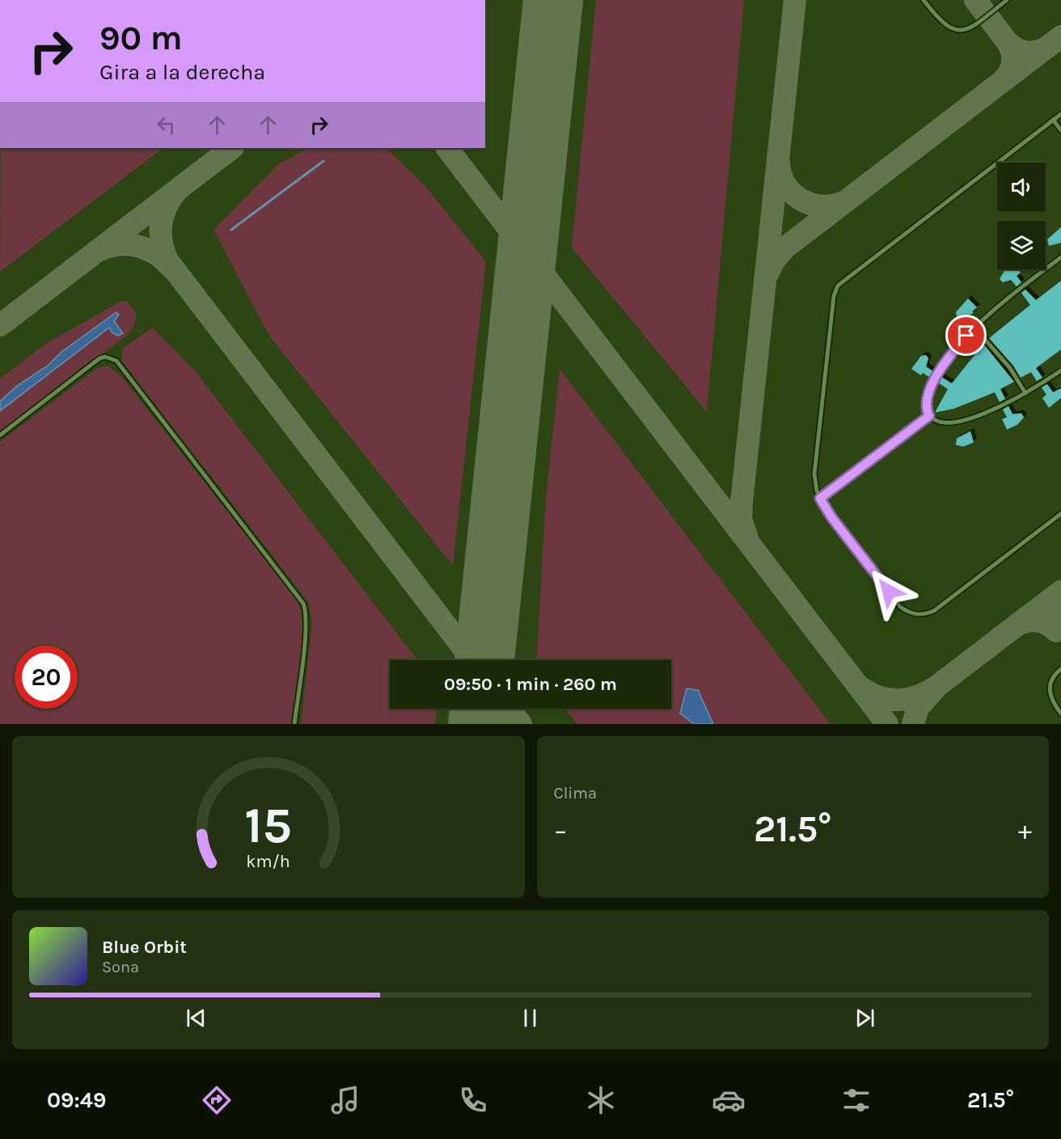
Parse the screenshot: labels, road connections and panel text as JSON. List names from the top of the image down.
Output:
{
  "page": {
    "turn": ["90 m", "Gira a la derecha"],
    "limit": "20",
    "trip": "09:50 · 1 min · 260 m",
    "tile": "Clima",
    "heat": ["−", "21.5°", "+"],
    "song": ["Blue Orbit", "Sona"],
    "tabs": ["09:49", "21.5°"],
    "gauge": ["15", "km/h"]
  }
}
